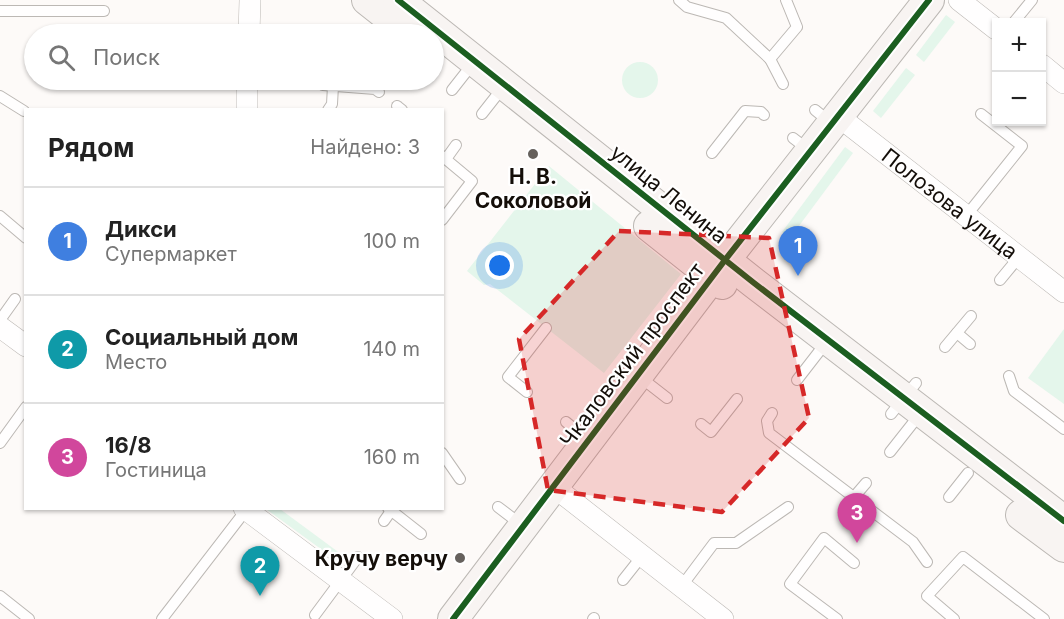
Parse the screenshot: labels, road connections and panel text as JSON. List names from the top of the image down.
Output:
{
  "streets": {
    "street": ["улица Ленина", "Полозова улица", "Чкаловский проспект"]
  },
  "crossings": [
    ["улица Ленина", "Чкаловский проспект"],
    ["Полозова улица", "Чкаловский проспект"]
  ],
  "places": ["Н. В. Соколовой", "Кручу верчу"],
  "page": {
    "map_buttons": ["+", "−"],
    "search": "Поиск",
    "heading": ["Рядом", "Найдено: 3"],
    "list": [
      {
        "mark": "1",
        "name": "Дикси",
        "note": "Супермаркет",
        "value": "100 m"
      },
      {
        "mark": "2",
        "name": "Социальный дом",
        "note": "Место",
        "value": "140 m"
      },
      {
        "mark": "3",
        "name": "16/8",
        "note": "Гостиница",
        "value": "160 m"
      }
    ],
    "pins": ["1", "3", "2"]
  }
}
